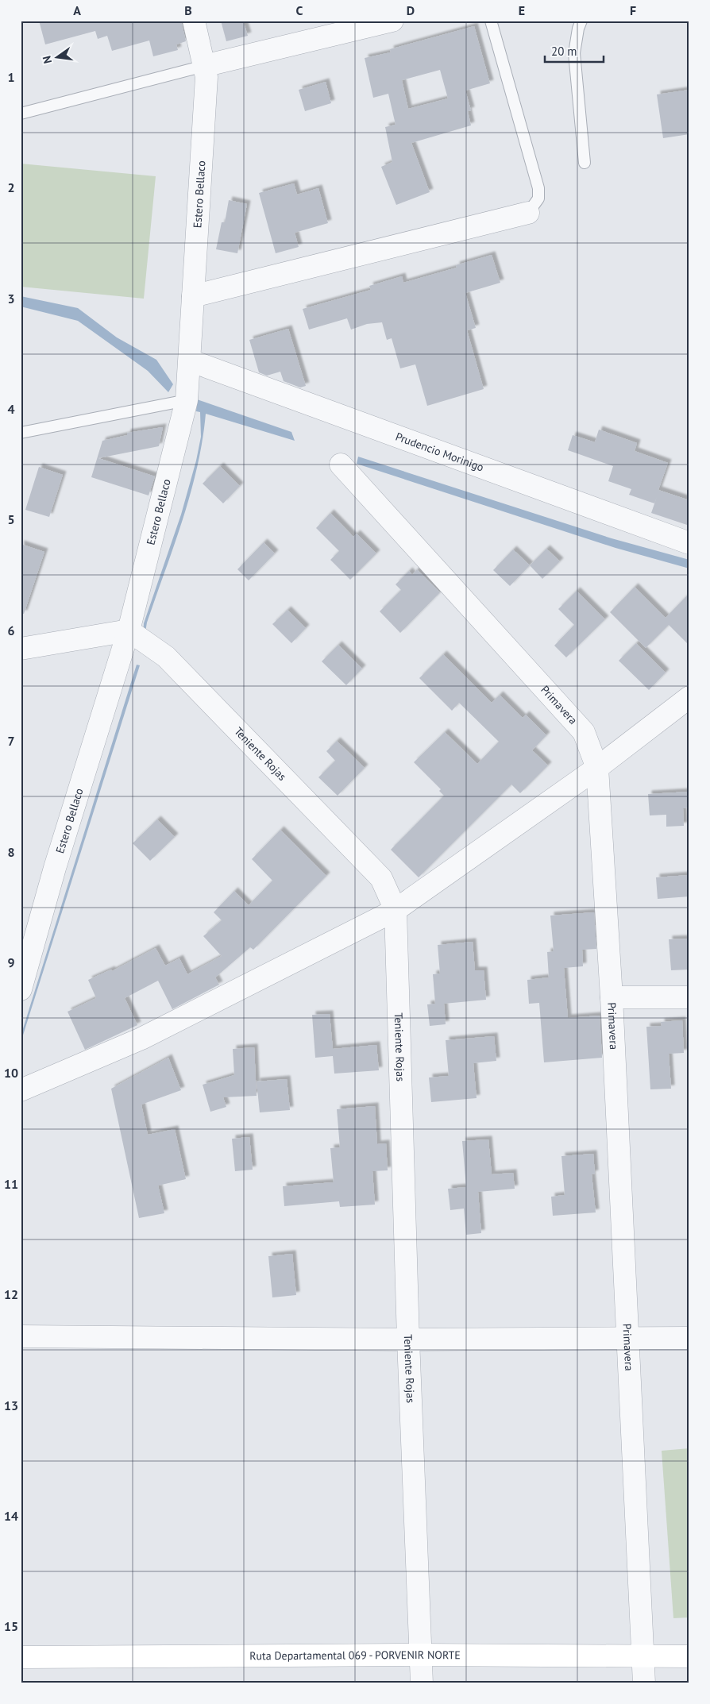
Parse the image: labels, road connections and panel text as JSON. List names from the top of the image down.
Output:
{
  "streets": {
    "main road": ["Ruta Departamental 069 - PORVENIR NORTE"],
    "street": [
      "Estero Bellaco",
      "Prudencio Morinigo",
      "Primavera",
      "Teniente Rojas"
    ]
  },
  "crossings": [
    ["Estero Bellaco", "Prudencio Morinigo"],
    ["Estero Bellaco", "Teniente Rojas"],
    ["Primavera", "Ruta Departamental 069 - PORVENIR NORTE"],
    ["Teniente Rojas", "Ruta Departamental 069 - PORVENIR NORTE"]
  ],
  "scale_bar": "20 m",
  "north": "left",
  "grid": {
    "columns": [
      "A",
      "B",
      "C",
      "D",
      "E",
      "F"
    ],
    "rows": [
      "1",
      "2",
      "3",
      "4",
      "5",
      "6",
      "7",
      "8",
      "9",
      "10",
      "11",
      "12",
      "13",
      "14",
      "15"
    ]
  }
}
